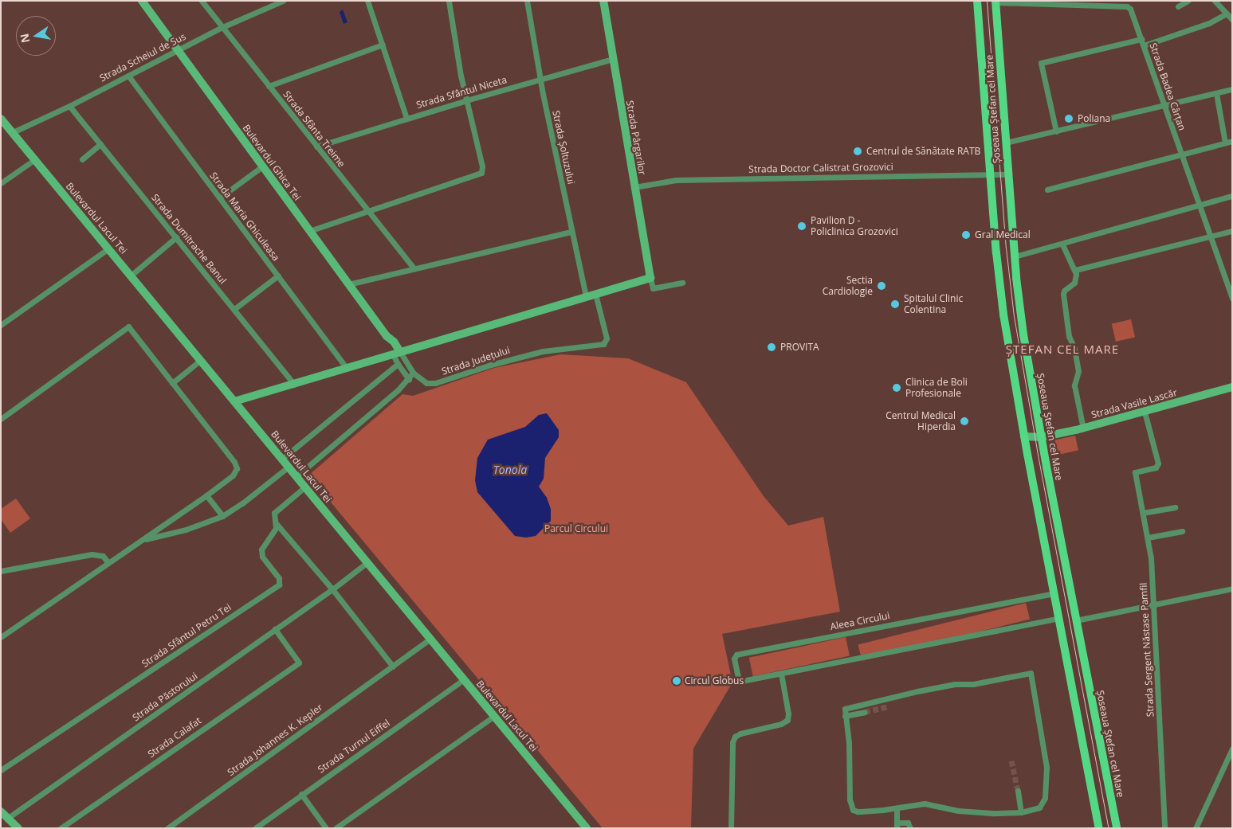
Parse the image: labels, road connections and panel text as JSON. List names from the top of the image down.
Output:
{
  "streets": {
    "main road": ["Șoseaua Ștefan cel Mare"],
    "street": [
      "Strada Scheiul de Sus",
      "Strada Badea Cârțan",
      "Strada Sfântul Niceta",
      "Strada Sfânta Treime",
      "Strada Pârgarilor",
      "Strada Șoltuzului",
      "Bulevardul Ghica Tei",
      "Strada Doctor Calistrat Grozovici",
      "Strada Maria Ghiculeasa",
      "Bulevardul Lacul Tei",
      "Strada Dumitrache Banul",
      "Strada Județului",
      "Strada Vasile Lascăr",
      "Aleea Circului",
      "Strada Sfântul Petru Tei",
      "Strada Sergent Năstase Pamfil",
      "Strada Păstorului",
      "Strada Calafat",
      "Strada Johannes K. Kepler",
      "Strada Turnul Eiffel"
    ]
  },
  "crossings": [
    ["Strada Scheiul de Sus", "Strada Sfânta Treime"],
    ["Strada Scheiul de Sus", "Bulevardul Ghica Tei"],
    ["Strada Scheiul de Sus", "Strada Maria Ghiculeasa"],
    ["Strada Scheiul de Sus", "Bulevardul Lacul Tei"],
    ["Strada Scheiul de Sus", "Strada Dumitrache Banul"],
    ["Strada Badea Cârțan", "Șoseaua Ștefan cel Mare"],
    ["Strada Sfântul Niceta", "Strada Sfânta Treime"],
    ["Strada Sfântul Niceta", "Strada Pârgarilor"],
    ["Strada Sfântul Niceta", "Strada Șoltuzului"],
    ["Șoseaua Ștefan cel Mare", "Strada Doctor Calistrat Grozovici"],
    ["Șoseaua Ștefan cel Mare", "Strada Vasile Lascăr"],
    ["Șoseaua Ștefan cel Mare", "Aleea Circului"],
    ["Strada Pârgarilor", "Strada Doctor Calistrat Grozovici"],
    ["Bulevardul Lacul Tei", "Strada Sfântul Petru Tei"],
    ["Bulevardul Lacul Tei", "Strada Păstorului"],
    ["Bulevardul Lacul Tei", "Strada Johannes K. Kepler"],
    ["Bulevardul Lacul Tei", "Strada Turnul Eiffel"],
    ["Strada Vasile Lascăr", "Strada Sergent Năstase Pamfil"],
    ["Strada Păstorului", "Strada Calafat"]
  ],
  "districts": ["ȘTEFAN CEL MARE"],
  "water": ["Tonola"],
  "parks": ["Parcul Circului"],
  "places": [
    "Poliana",
    "Centrul de Sănătate RATB",
    "Pavilion D - Policlinica Grozovici",
    "Gral Medical",
    "Sectia Cardiologie",
    "Spitalul Clinic Colentina",
    "PROVITA",
    "Clinica de Boli Profesionale",
    "Centrul Medical Hiperdia",
    "Circul Globus"
  ],
  "north": "left"
}
